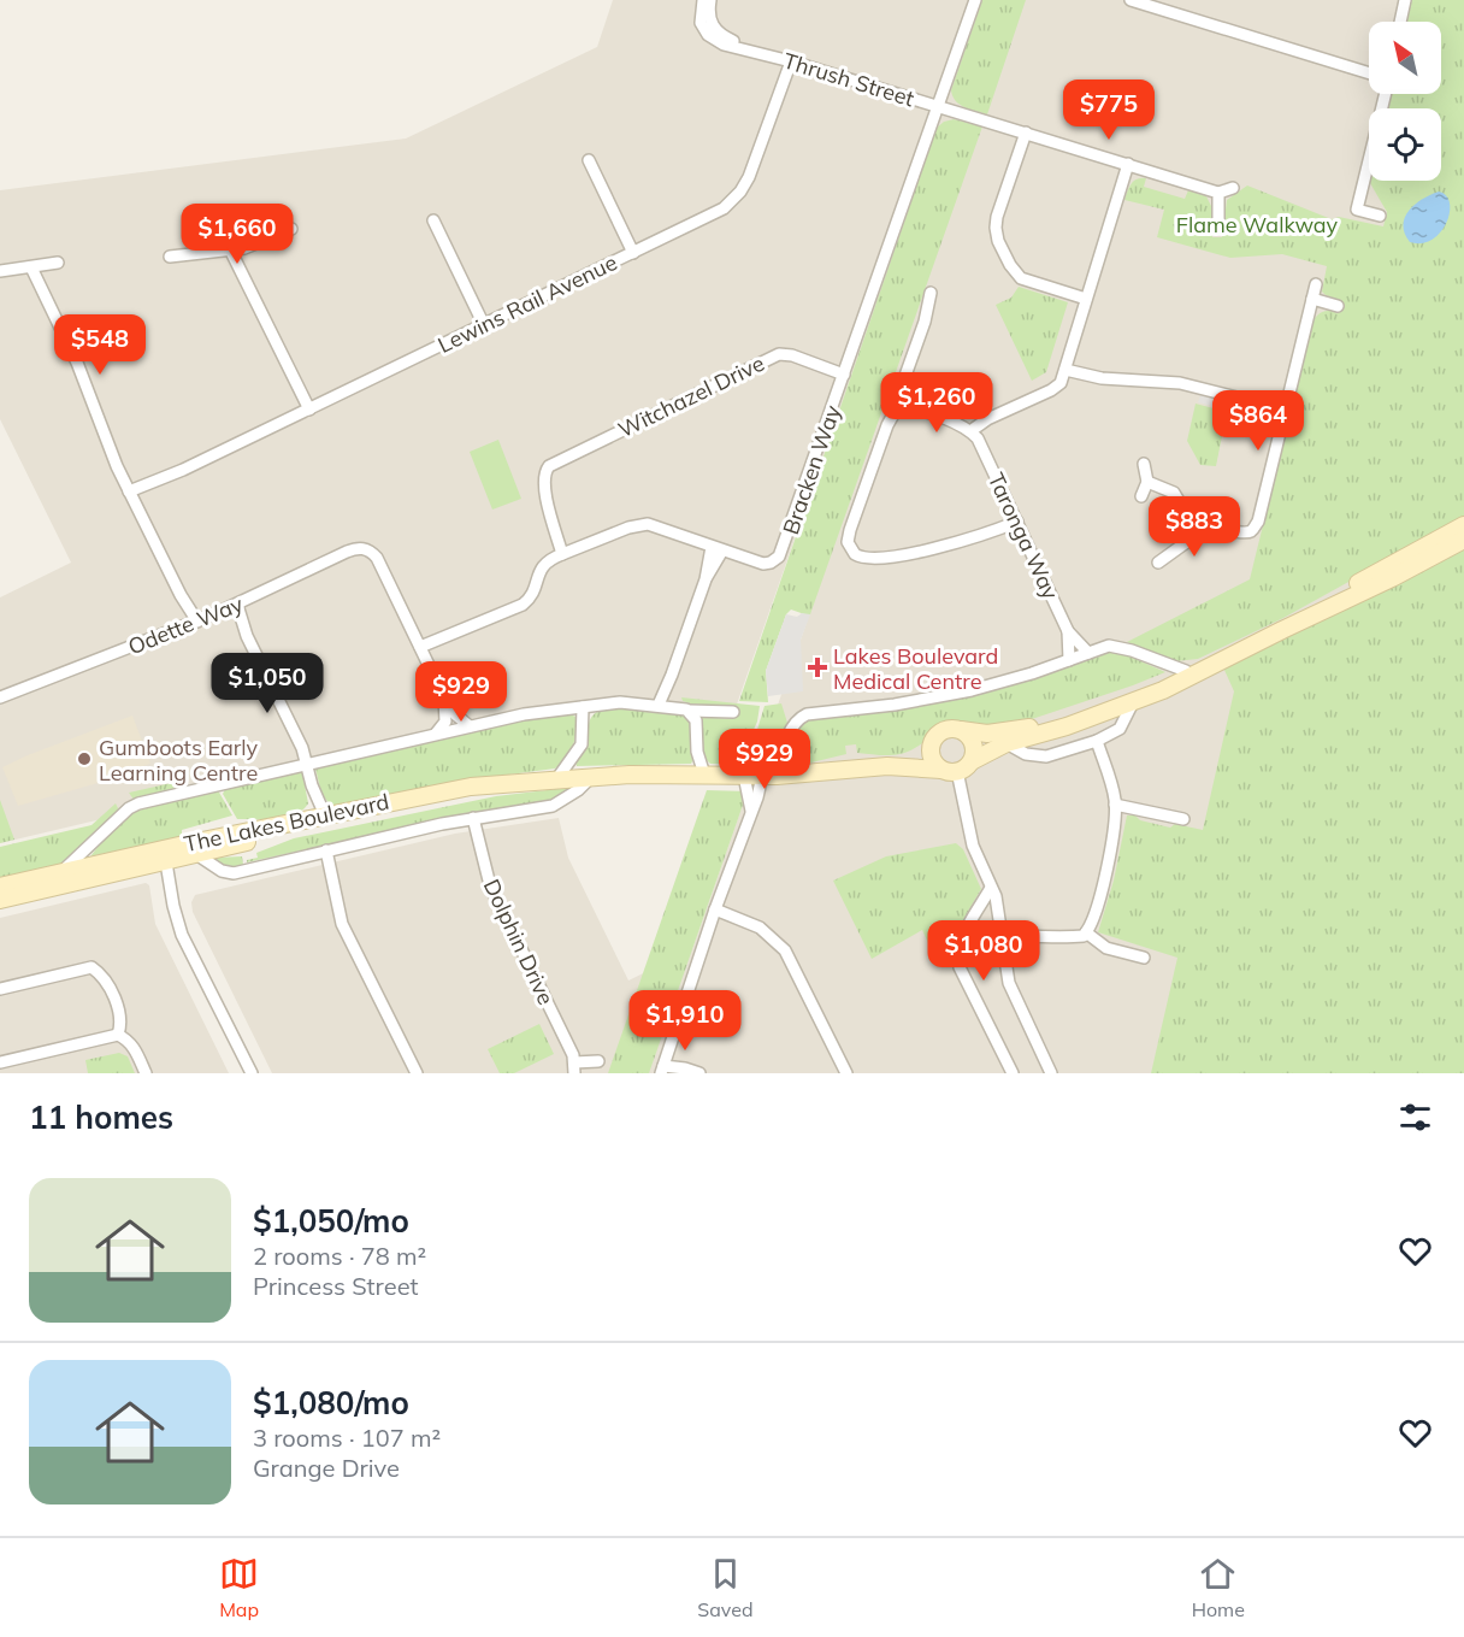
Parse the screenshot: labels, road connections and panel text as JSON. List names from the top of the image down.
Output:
{
  "streets": {
    "street": [
      "Thrush Street",
      "Lewins Rail Avenue",
      "Witchazel Drive",
      "Bracken Way",
      "Taronga Way",
      "Odette Way",
      "The Lakes Boulevard",
      "Dolphin Drive"
    ]
  },
  "crossings": [
    ["Thrush Street", "Lewins Rail Avenue"],
    ["Thrush Street", "Bracken Way"],
    ["Witchazel Drive", "Bracken Way"],
    ["The Lakes Boulevard", "Dolphin Drive"]
  ],
  "parks": ["Flame Walkway"],
  "places": {
    "health": ["Lakes Boulevard Medical Centre"],
    "other": ["Gumboots Early Learning Centre"]
  },
  "north": "top left",
  "page": {
    "price": [
      "$775",
      "$1,660",
      "$548",
      "$1,260",
      "$864",
      "$883",
      "$1,050",
      "$929",
      "$929",
      "$1,080",
      "$1,910"
    ],
    "heading": "11 homes",
    "list": [
      {
        "name": "$1,050/mo",
        "note": "2 rooms · 78 m² · Princess Street"
      },
      {
        "name": "$1,080/mo",
        "note": "3 rooms · 107 m² · Grange Drive"
      }
    ],
    "tabs": ["Map", "Saved", "Home"]
  }
}
